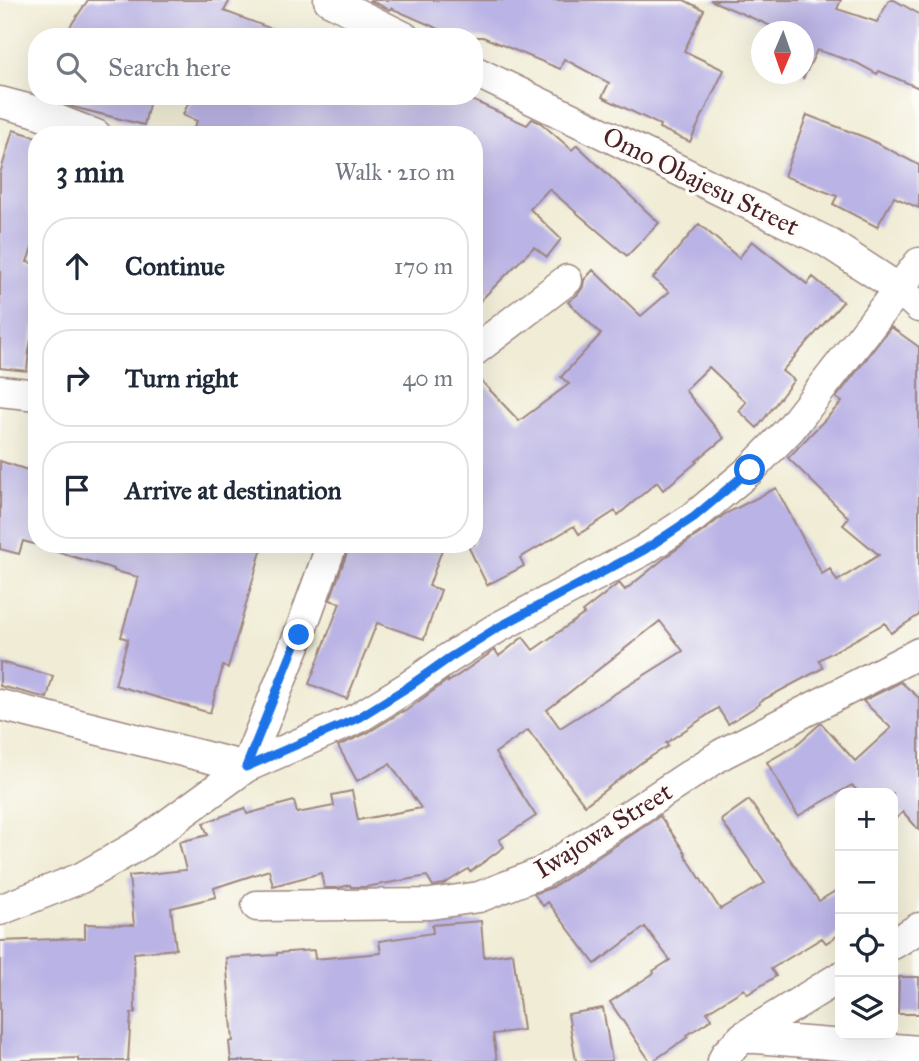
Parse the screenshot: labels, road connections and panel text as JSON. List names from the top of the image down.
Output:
{
  "streets": {
    "street": ["Omo Obajesu Street", "Iwajowa Street"]
  },
  "north": "bottom",
  "page": {
    "search": "Search here",
    "heading": ["3 min", "Walk · 210 m"],
    "list": [
      ["Continue", "170 m"],
      ["Turn right", "40 m"],
      "Arrive at destination"
    ],
    "map_buttons": ["+", "−"]
  }
}
